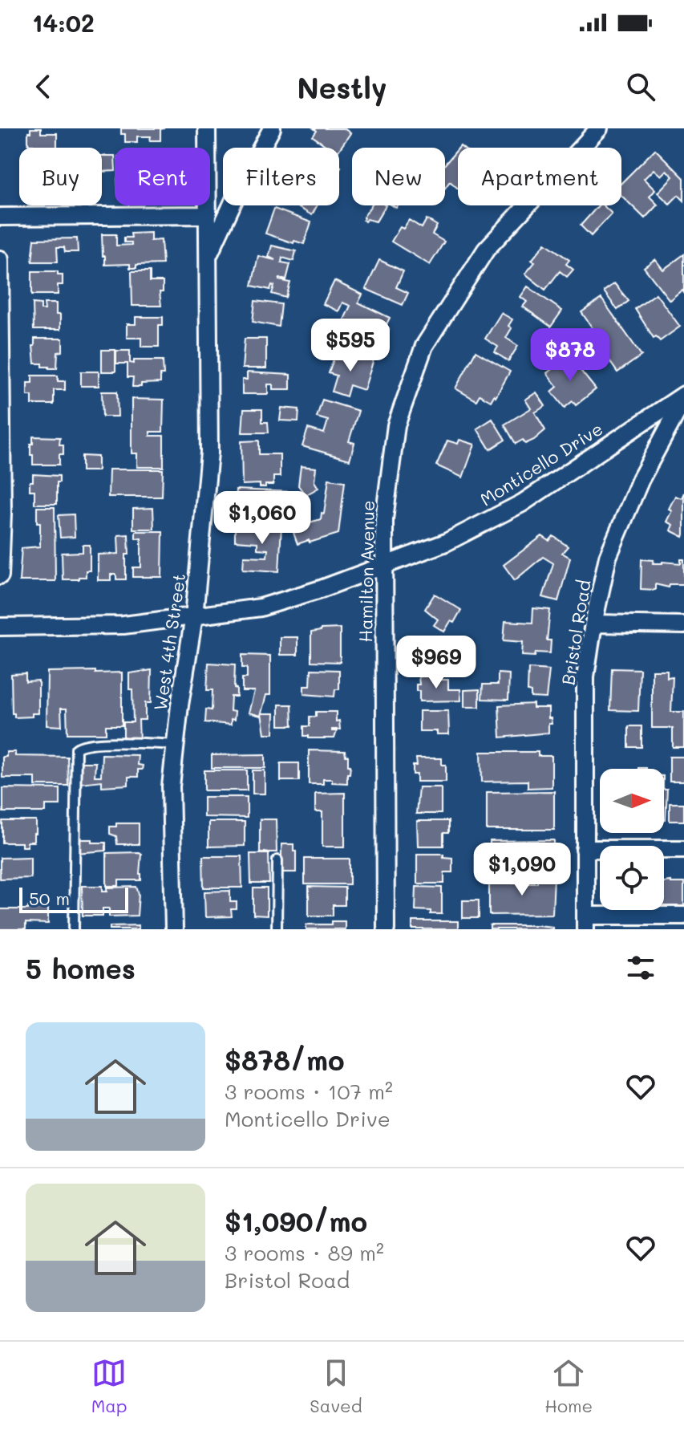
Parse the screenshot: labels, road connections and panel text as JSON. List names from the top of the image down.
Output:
{
  "streets": {
    "street": [
      "Monticello Drive",
      "Hamilton Avenue",
      "Bristol Road",
      "West 4th Street"
    ]
  },
  "crossings": [
    ["Monticello Drive", "Hamilton Avenue"],
    ["Monticello Drive", "Bristol Road"],
    ["Monticello Drive", "West 4th Street"]
  ],
  "scale_bar": "50 m",
  "north": "right",
  "page": {
    "status": "14:02",
    "header": "Nestly",
    "chip": [
      "Buy",
      "Rent",
      "Filters",
      "New",
      "Apartment"
    ],
    "price": [
      "$595",
      "$878",
      "$1,060",
      "$969",
      "$1,090"
    ],
    "scale": "50 m",
    "heading": "5 homes",
    "list": [
      {
        "name": "$878/mo",
        "note": "3 rooms · 107 m² · Monticello Drive"
      },
      {
        "name": "$1,090/mo",
        "note": "3 rooms · 89 m² · Bristol Road"
      }
    ],
    "tabs": ["Map", "Saved", "Home"]
  }
}
